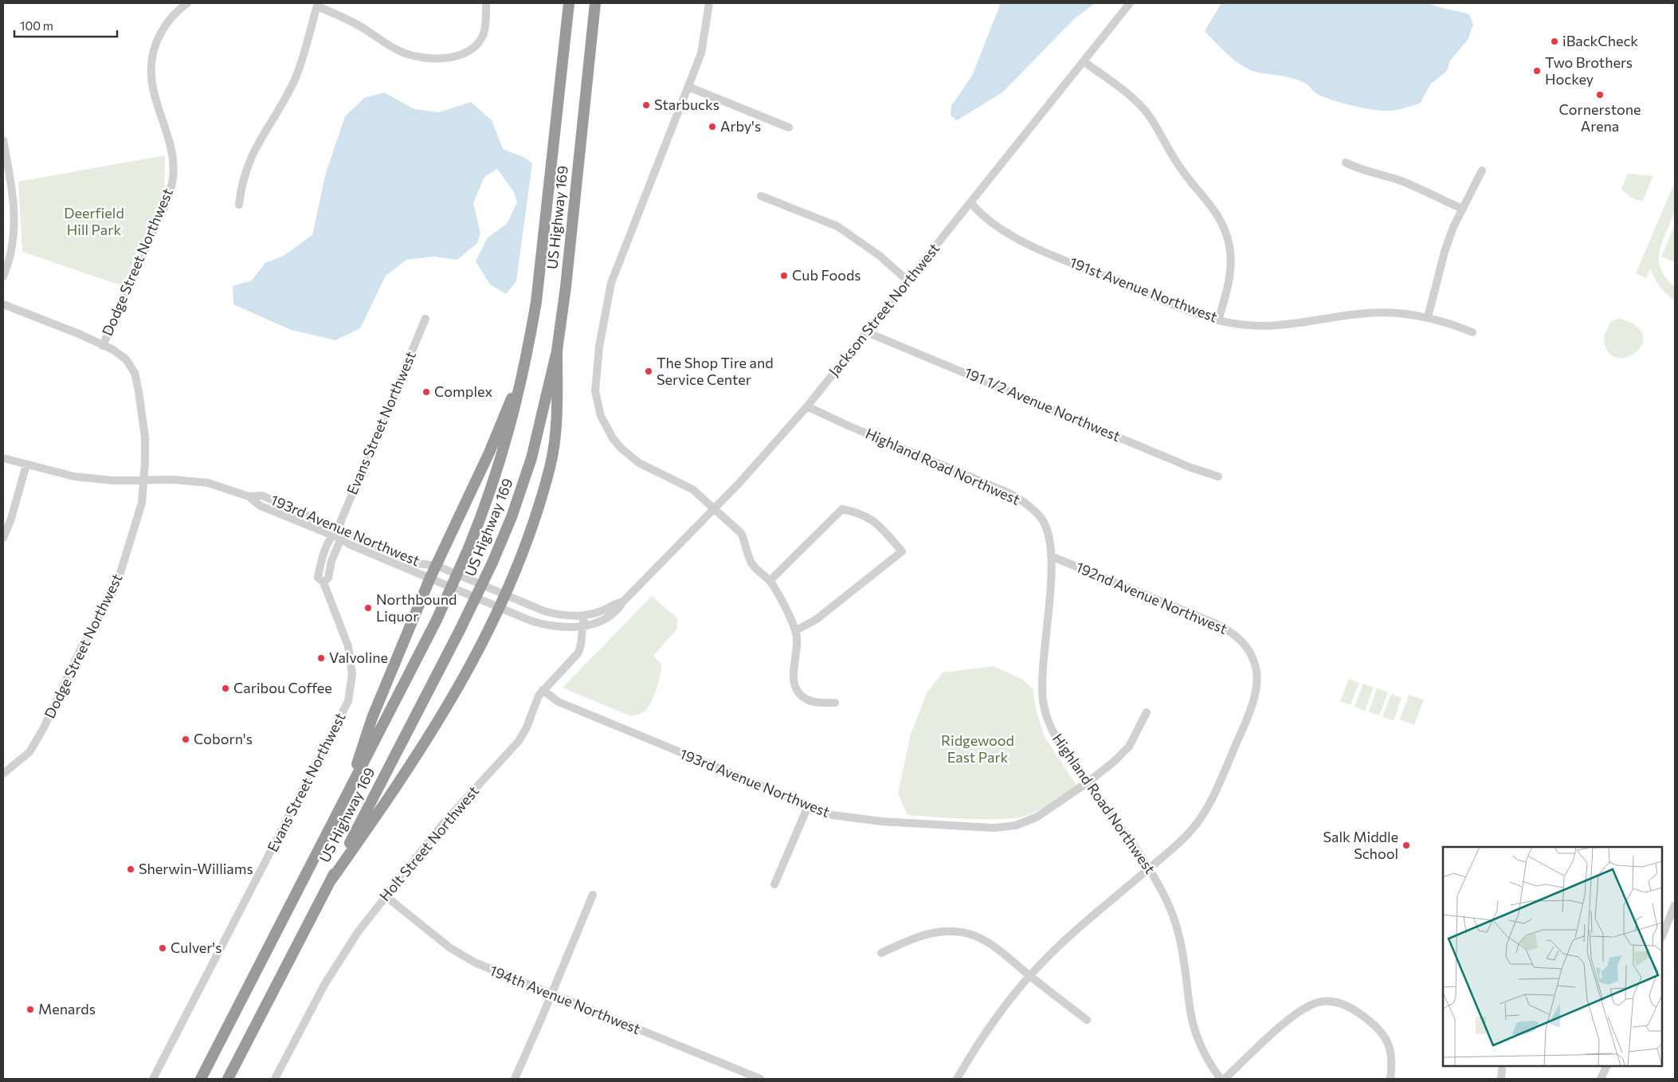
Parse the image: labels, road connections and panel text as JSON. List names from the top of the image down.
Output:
{
  "streets": {
    "highway": ["US Highway 169"],
    "street": [
      "Dodge Street Northwest",
      "191st Avenue Northwest",
      "Jackson Street Northwest",
      "191 1/2 Avenue Northwest",
      "Evans Street Northwest",
      "Highland Road Northwest",
      "193rd Avenue Northwest",
      "192nd Avenue Northwest",
      "Holt Street Northwest",
      "194th Avenue Northwest"
    ]
  },
  "crossings": [
    ["Dodge Street Northwest", "193rd Avenue Northwest"],
    ["191st Avenue Northwest", "Jackson Street Northwest"],
    ["Jackson Street Northwest", "191 1/2 Avenue Northwest"],
    ["Jackson Street Northwest", "Highland Road Northwest"],
    ["Jackson Street Northwest", "193rd Avenue Northwest"],
    ["Jackson Street Northwest", "Holt Street Northwest"],
    ["Evans Street Northwest", "193rd Avenue Northwest"],
    ["Highland Road Northwest", "193rd Avenue Northwest"],
    ["Highland Road Northwest", "192nd Avenue Northwest"],
    ["193rd Avenue Northwest", "Holt Street Northwest"],
    ["Holt Street Northwest", "194th Avenue Northwest"]
  ],
  "parks": ["Deerfield Hill Park", "Ridgewood East Park"],
  "places": [
    "iBackCheck",
    "Two Brothers Hockey",
    "Cornerstone Arena",
    "Starbucks",
    "Arby's",
    "Cub Foods",
    "The Shop Tire and Service Center",
    "Complex",
    "Northbound Liquor",
    "Valvoline",
    "Caribou Coffee",
    "Coborn's",
    "Salk Middle School",
    "Sherwin-Williams",
    "Culver's",
    "Menards"
  ],
  "scale_bar": "100 m"
}
